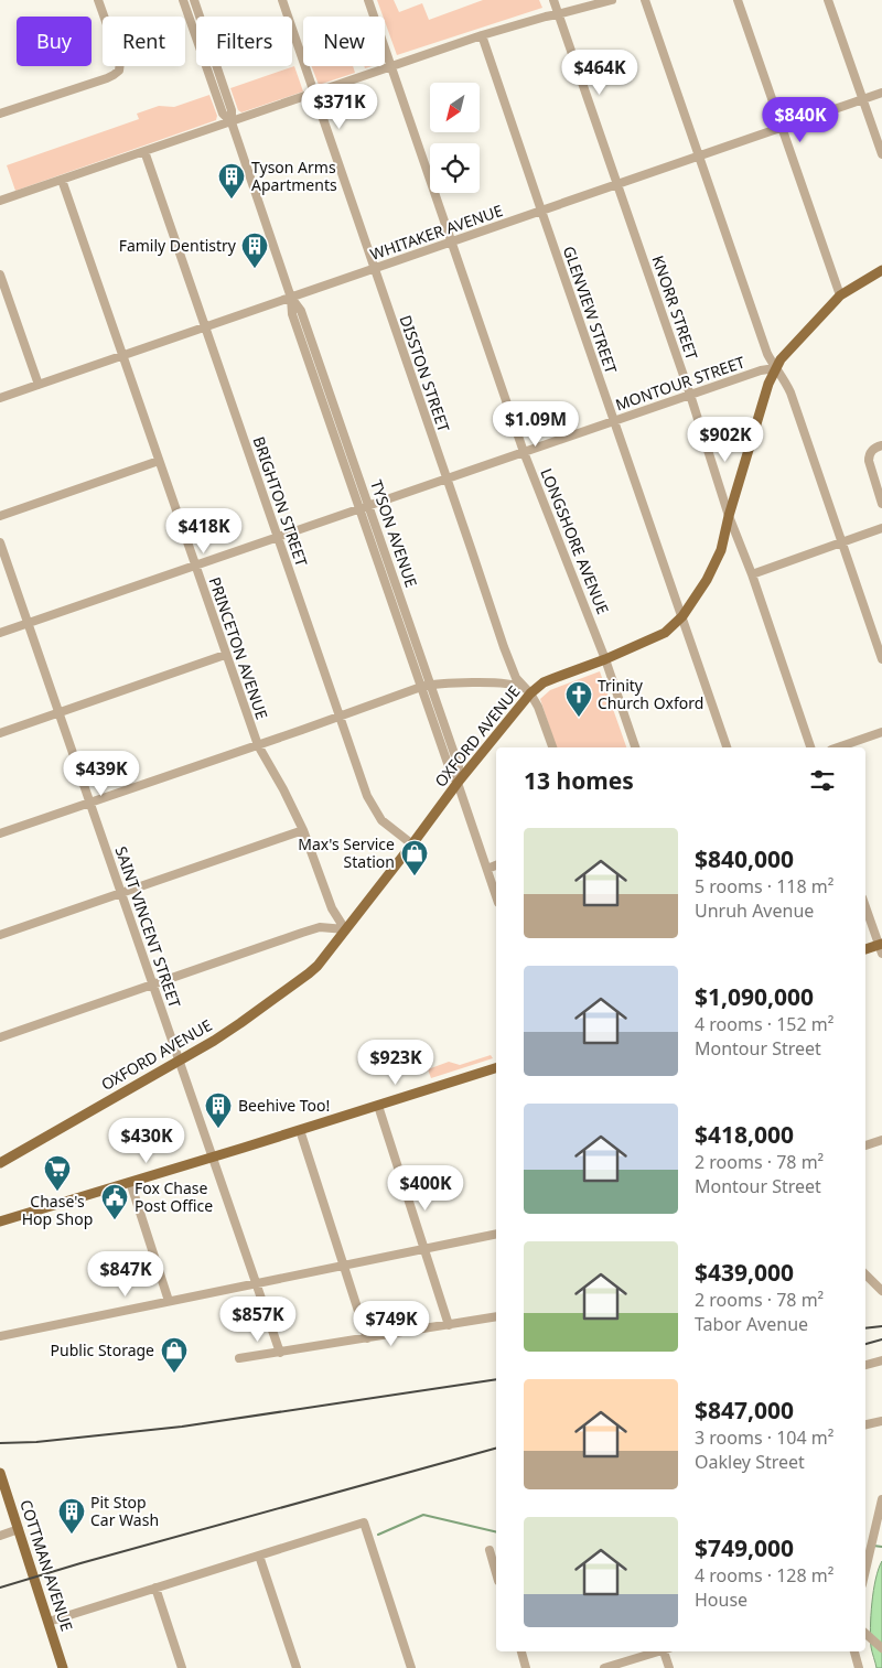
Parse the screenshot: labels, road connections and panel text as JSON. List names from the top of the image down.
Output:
{
  "streets": {
    "main road": ["OXFORD AVENUE", "COTTMAN AVENUE"],
    "street": [
      "WHITAKER AVENUE",
      "KNORR STREET",
      "GLENVIEW STREET",
      "DISSTON STREET",
      "MONTOUR STREET",
      "BRIGHTON STREET",
      "TYSON AVENUE",
      "LONGSHORE AVENUE",
      "PRINCETON AVENUE",
      "SAINT VINCENT STREET"
    ]
  },
  "crossings": [
    ["WHITAKER AVENUE", "KNORR STREET"],
    ["WHITAKER AVENUE", "GLENVIEW STREET"],
    ["WHITAKER AVENUE", "DISSTON STREET"],
    ["WHITAKER AVENUE", "BRIGHTON STREET"],
    ["WHITAKER AVENUE", "TYSON AVENUE"],
    ["WHITAKER AVENUE", "LONGSHORE AVENUE"],
    ["WHITAKER AVENUE", "PRINCETON AVENUE"],
    ["KNORR STREET", "MONTOUR STREET"],
    ["KNORR STREET", "OXFORD AVENUE"],
    ["GLENVIEW STREET", "MONTOUR STREET"],
    ["GLENVIEW STREET", "OXFORD AVENUE"],
    ["DISSTON STREET", "MONTOUR STREET"],
    ["DISSTON STREET", "OXFORD AVENUE"],
    ["MONTOUR STREET", "BRIGHTON STREET"],
    ["MONTOUR STREET", "TYSON AVENUE"],
    ["MONTOUR STREET", "LONGSHORE AVENUE"],
    ["MONTOUR STREET", "PRINCETON AVENUE"],
    ["MONTOUR STREET", "OXFORD AVENUE"],
    ["MONTOUR STREET", "SAINT VINCENT STREET"],
    ["BRIGHTON STREET", "OXFORD AVENUE"],
    ["TYSON AVENUE", "OXFORD AVENUE"],
    ["LONGSHORE AVENUE", "OXFORD AVENUE"],
    ["PRINCETON AVENUE", "OXFORD AVENUE"],
    ["OXFORD AVENUE", "SAINT VINCENT STREET"]
  ],
  "places": {
    "building": [
      "Tyson Arms Apartments",
      "Family Dentistry",
      "Beehive Too!",
      "Pit Stop Car Wash"
    ],
    "church": ["Trinity Church Oxford"],
    "shop": ["Max's Service Station", "Public Storage"],
    "supermarket": ["Chase's Hop Shop"],
    "public building": ["Fox Chase Post Office"]
  },
  "north": "bottom left",
  "page": {
    "chip": [
      "Buy",
      "Rent",
      "Filters",
      "New"
    ],
    "price": [
      "$464K",
      "$371K",
      "$840K",
      "$1.09M",
      "$902K",
      "$418K",
      "$439K",
      "$923K",
      "$430K",
      "$400K",
      "$847K",
      "$857K",
      "$749K"
    ],
    "heading": "13 homes",
    "list": [
      {
        "name": "$840,000",
        "note": "5 rooms · 118 m² · Unruh Avenue"
      },
      {
        "name": "$1,090,000",
        "note": "4 rooms · 152 m² · Montour Street"
      },
      {
        "name": "$418,000",
        "note": "2 rooms · 78 m² · Montour Street"
      },
      {
        "name": "$439,000",
        "note": "2 rooms · 78 m² · Tabor Avenue"
      },
      {
        "name": "$847,000",
        "note": "3 rooms · 104 m² · Oakley Street"
      },
      {
        "name": "$749,000",
        "note": "4 rooms · 128 m² · House"
      }
    ]
  }
}
